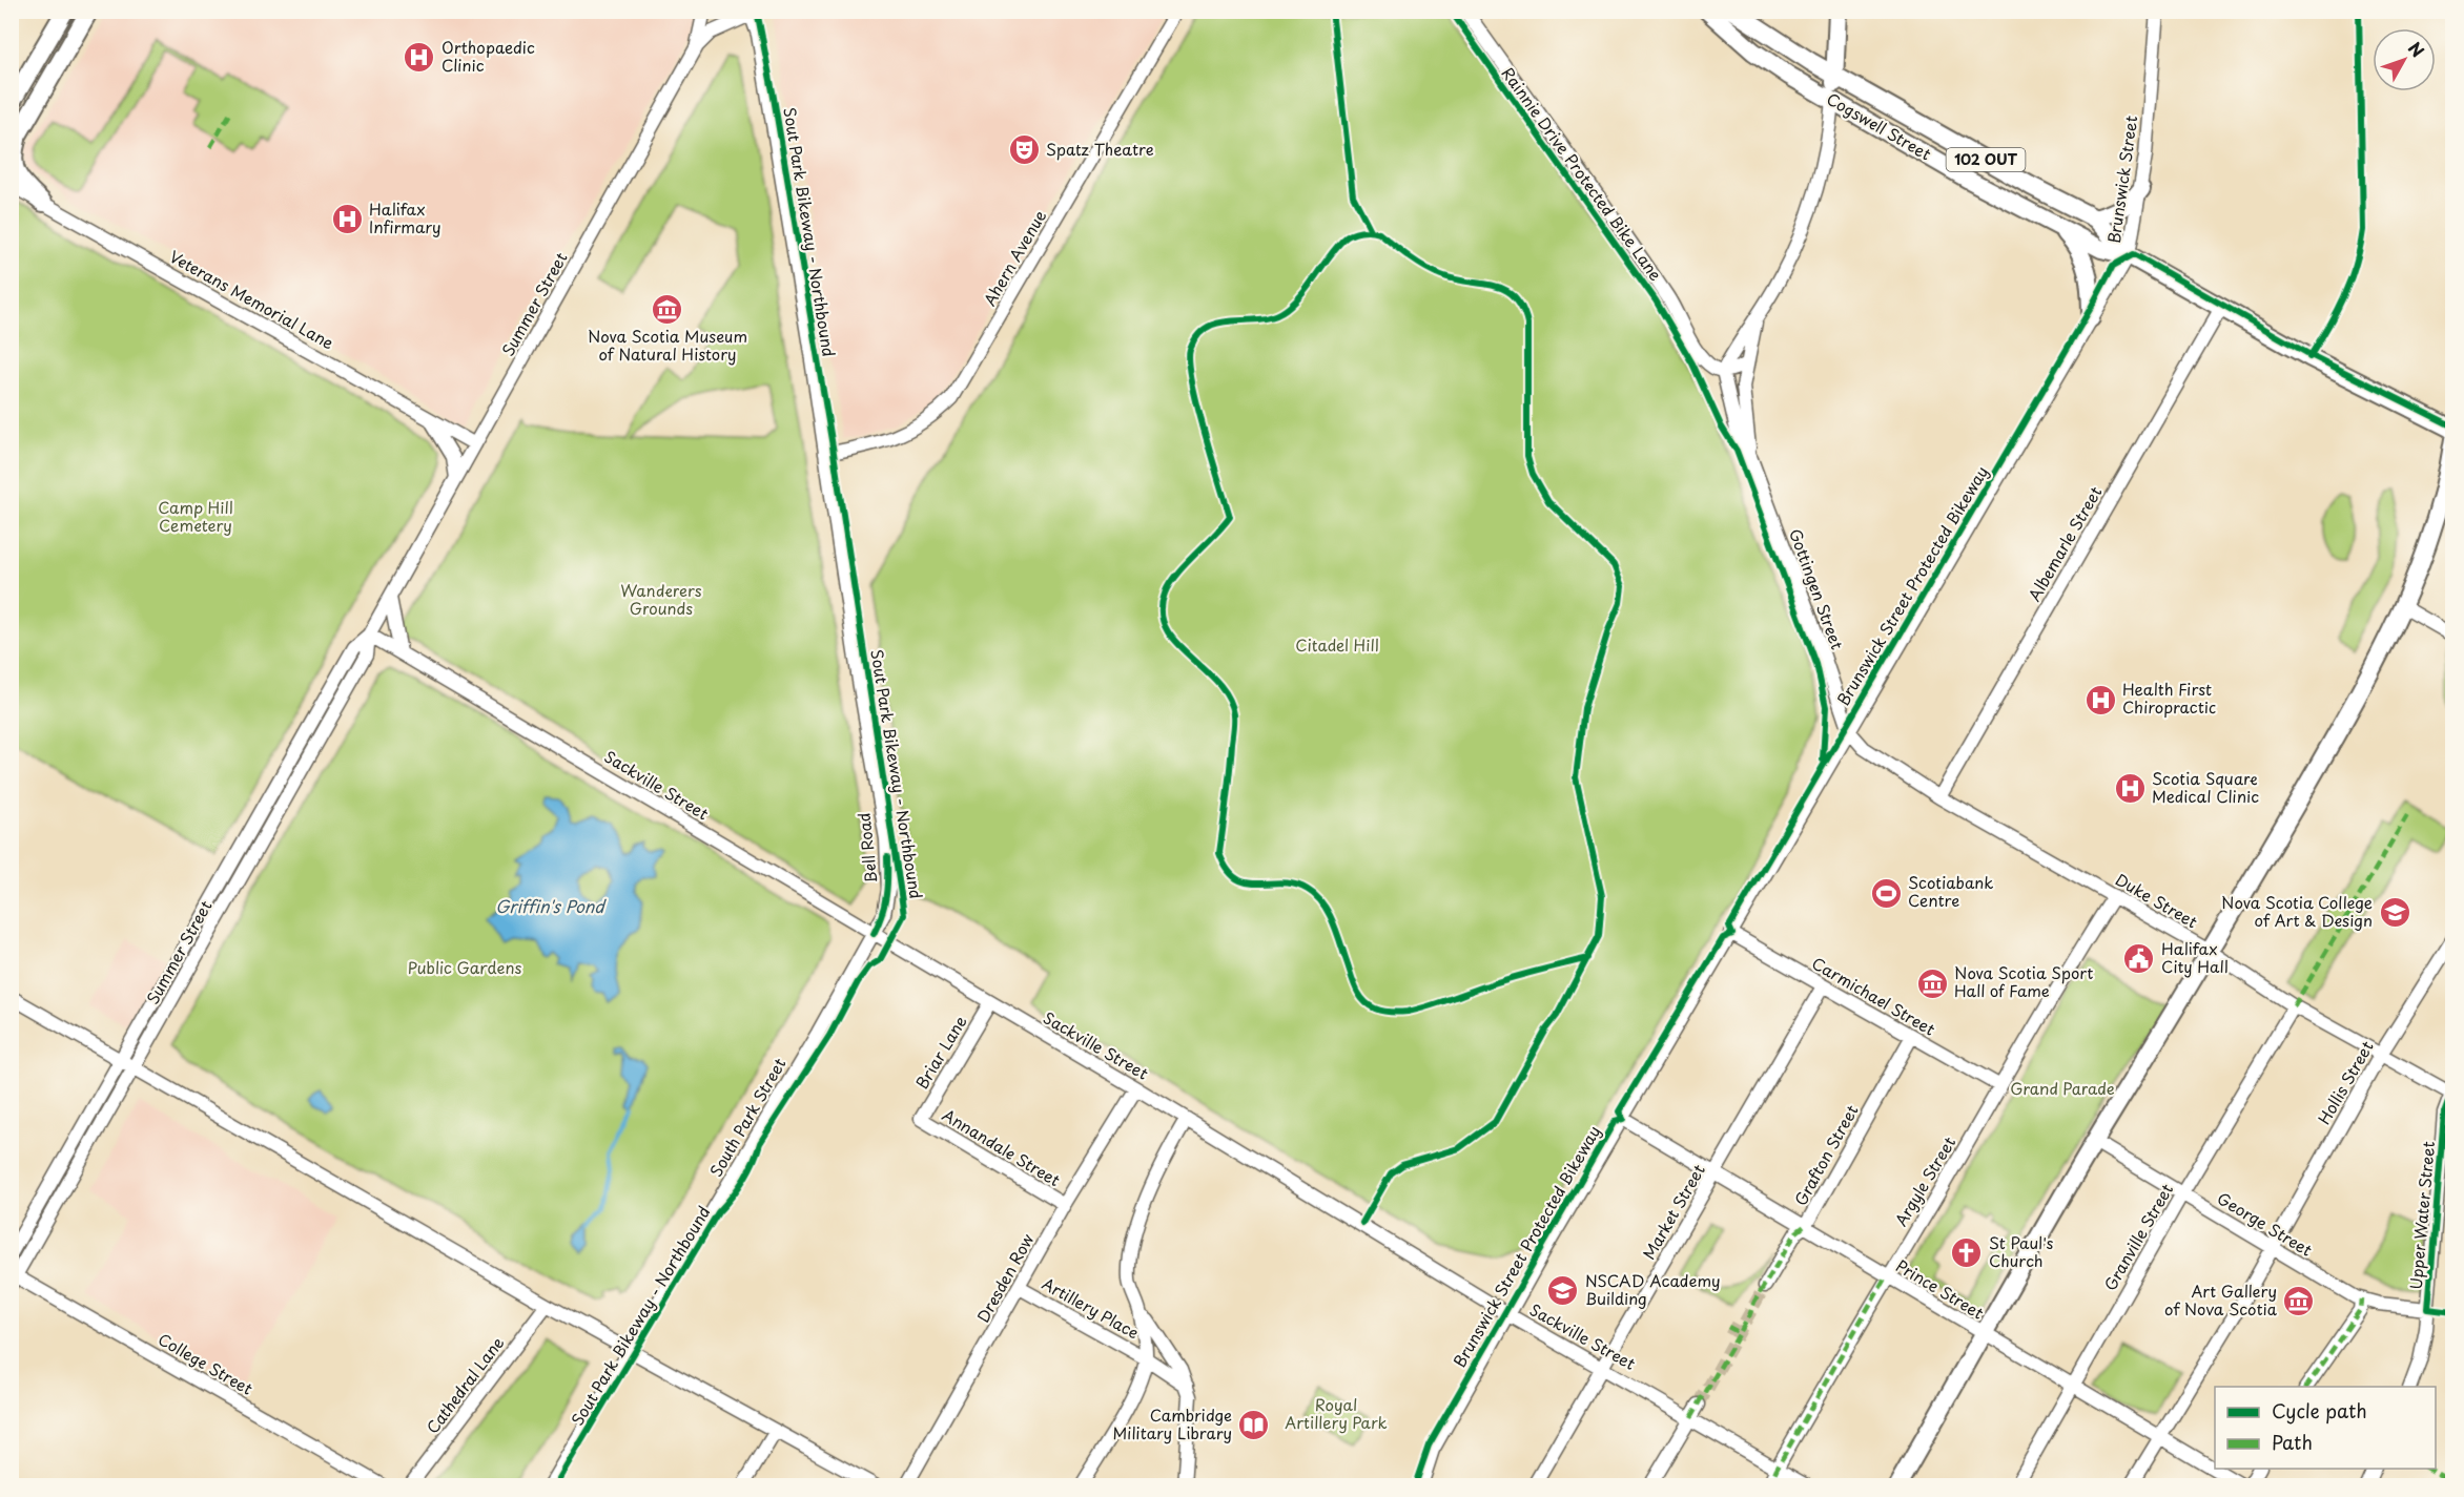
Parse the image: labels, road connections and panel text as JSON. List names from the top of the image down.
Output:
{
  "streets": {
    "main road": ["Cogswell Street", "102 OUT"],
    "street": [
      "Brunswick Street",
      "Ahern Avenue",
      "Veterans Memorial Lane",
      "Summer Street",
      "Albemarle Street",
      "Gottingen Street",
      "Sackville Street",
      "Bell Road",
      "Duke Street",
      "Carmichael Street",
      "Briar Lane",
      "Hollis Street",
      "South Park Street",
      "Annandale Street",
      "Grafton Street",
      "Argyle Street",
      "Market Street",
      "Upper Water Street",
      "George Street",
      "Granville Street",
      "Dresden Row",
      "Prince Street",
      "Artillery Place",
      "College Street",
      "Cathedral Lane"
    ],
    "cycle path": ["Rainnie Drive Protected Bike Lane", "Sout Park Bikeway - Northbound", "Brunswick Street Protected Bikeway"]
  },
  "crossings": [
    ["Cogswell Street", "Brunswick Street"],
    ["Cogswell Street", "Albemarle Street"],
    ["Cogswell Street", "Gottingen Street"],
    ["Brunswick Street", "Gottingen Street"],
    ["Brunswick Street", "Sackville Street"],
    ["Brunswick Street", "Duke Street"],
    ["Brunswick Street", "Carmichael Street"],
    ["Brunswick Street", "Prince Street"],
    ["Ahern Avenue", "Bell Road"],
    ["Veterans Memorial Lane", "Summer Street"],
    ["Summer Street", "Sackville Street"],
    ["Summer Street", "Bell Road"],
    ["Summer Street", "College Street"],
    ["Albemarle Street", "Duke Street"],
    ["Gottingen Street", "Duke Street"],
    ["Sackville Street", "Bell Road"],
    ["Sackville Street", "Briar Lane"],
    ["Sackville Street", "South Park Street"],
    ["Sackville Street", "Argyle Street"],
    ["Sackville Street", "Market Street"],
    ["Sackville Street", "Dresden Row"],
    ["Bell Road", "South Park Street"],
    ["Duke Street", "Hollis Street"],
    ["Duke Street", "Argyle Street"],
    ["Duke Street", "Upper Water Street"],
    ["Duke Street", "Granville Street"],
    ["Carmichael Street", "Grafton Street"],
    ["Carmichael Street", "Argyle Street"],
    ["Carmichael Street", "Market Street"],
    ["Briar Lane", "Annandale Street"],
    ["Hollis Street", "George Street"],
    ["Hollis Street", "Prince Street"],
    ["Annandale Street", "Dresden Row"],
    ["Grafton Street", "Prince Street"],
    ["Argyle Street", "Prince Street"],
    ["Market Street", "Prince Street"],
    ["Upper Water Street", "George Street"],
    ["George Street", "Granville Street"],
    ["Granville Street", "Prince Street"],
    ["Dresden Row", "Artillery Place"]
  ],
  "water": ["Griffin's Pond"],
  "parks": [
    "Camp Hill Cemetery",
    "Wanderers Grounds",
    "Citadel Hill",
    "Public Gardens",
    "Grand Parade",
    "Royal Artillery Park"
  ],
  "places": {
    "hospital": [
      "Orthopaedic Clinic",
      "Halifax Infirmary",
      "Health First Chiropractic",
      "Scotia Square Medical Clinic"
    ],
    "theatre": ["Spatz Theatre"],
    "museum": ["Nova Scotia Museum of Natural History", "Nova Scotia Sport Hall of Fame", "Art Gallery of Nova Scotia"],
    "sports": ["Scotiabank Centre"],
    "school or university": ["Nova Scotia College of Art & Design", "NSCAD Academy Building"],
    "public building": ["Halifax City Hall"],
    "church": ["St Paul's Church"],
    "library": ["Cambridge Military Library"]
  },
  "legend": ["Cycle path", "Path"],
  "north": "top right"
}
